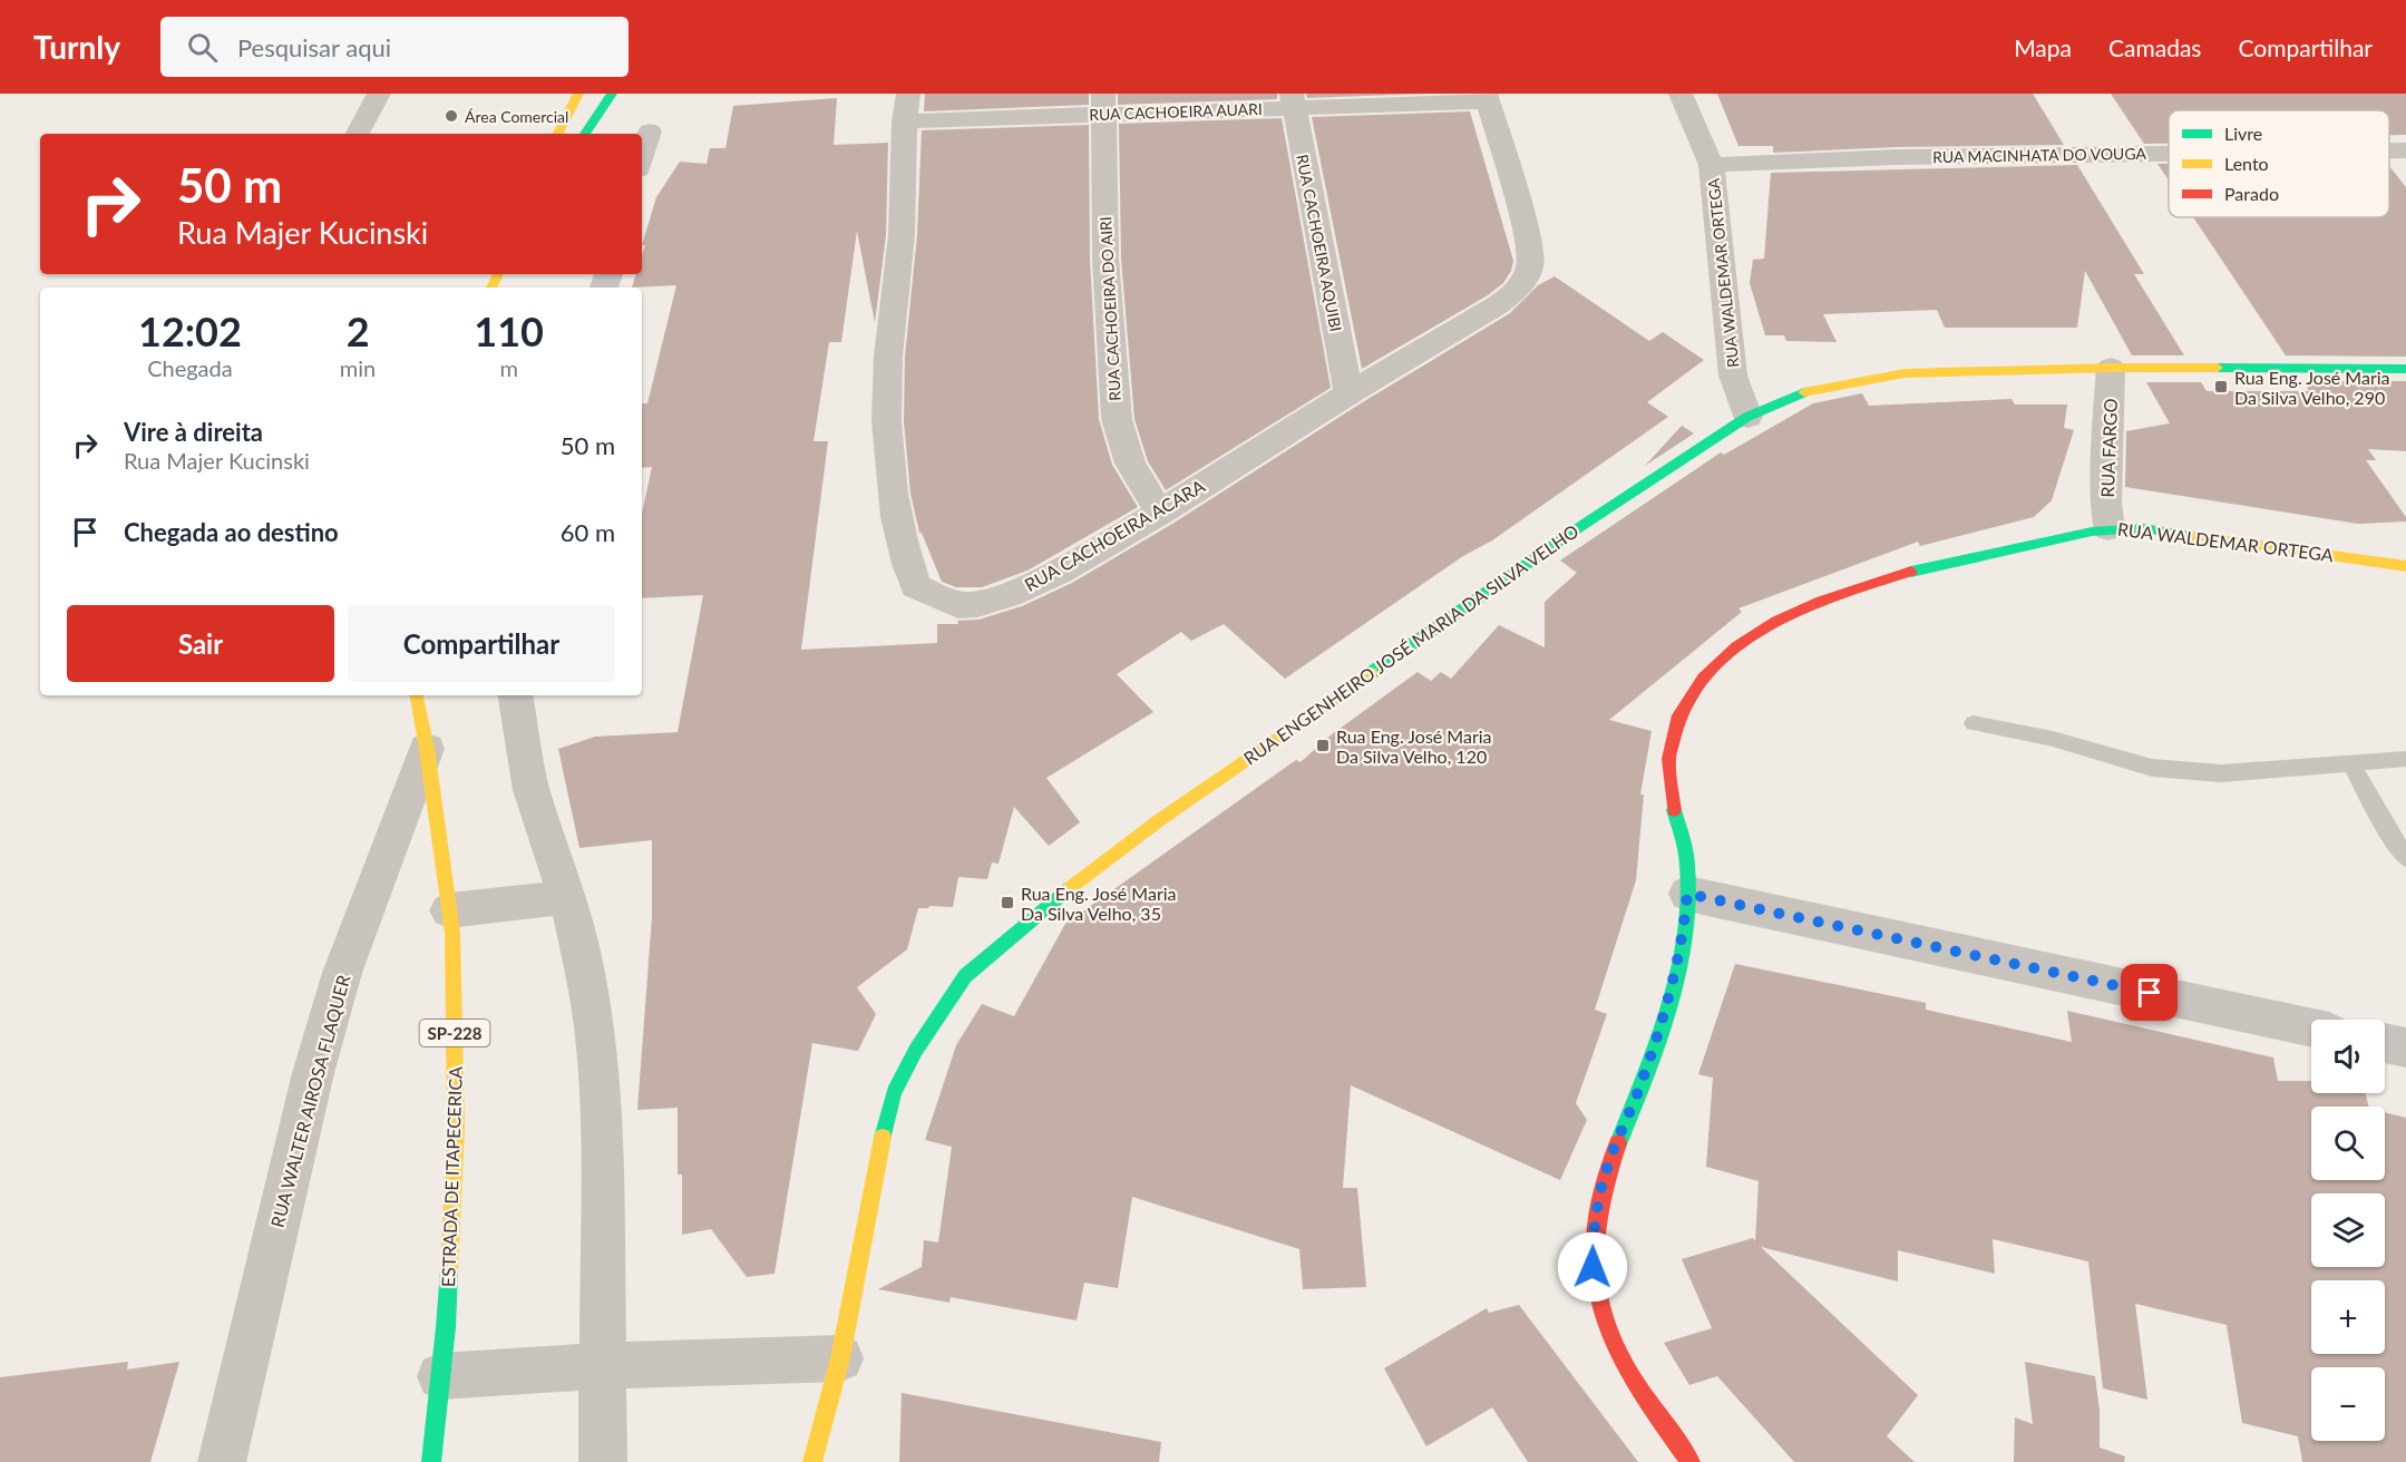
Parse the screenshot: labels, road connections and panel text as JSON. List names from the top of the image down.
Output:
{
  "streets": {
    "street": [
      "RUA CACHOEIRA AUARI",
      "RUA MACINHATA DO VOUGA",
      "RUA CACHOEIRA AQUIBI",
      "RUA WALDEMAR ORTEGA",
      "RUA CACHOEIRA DO AIRI",
      "RUA FARGO",
      "RUA CACHOEIRA ACARA",
      "RUA ENGENHEIRO JOSÉ MARIA DA SILVA VELHO",
      "SP-228",
      "RUA WALTER AIROSA FLAQUER",
      "ESTRADA DE ITAPECERICA"
    ]
  },
  "crossings": [
    ["RUA CACHOEIRA AUARI", "RUA CACHOEIRA AQUIBI"],
    ["RUA CACHOEIRA AUARI", "RUA CACHOEIRA DO AIRI"],
    ["RUA CACHOEIRA AUARI", "RUA CACHOEIRA ACARA"],
    ["RUA MACINHATA DO VOUGA", "RUA WALDEMAR ORTEGA"],
    ["RUA CACHOEIRA AQUIBI", "RUA CACHOEIRA ACARA"],
    ["RUA WALDEMAR ORTEGA", "RUA FARGO"],
    ["RUA WALDEMAR ORTEGA", "RUA ENGENHEIRO JOSÉ MARIA DA SILVA VELHO"],
    ["RUA CACHOEIRA DO AIRI", "RUA CACHOEIRA ACARA"],
    ["RUA FARGO", "RUA ENGENHEIRO JOSÉ MARIA DA SILVA VELHO"],
    ["RUA WALTER AIROSA FLAQUER", "ESTRADA DE ITAPECERICA"]
  ],
  "places": {
    "other": ["Área Comercial"],
    "transit": ["Rua Eng. José Maria Da Silva Velho, 290", "Rua Eng. José Maria Da Silva Velho, 120", "Rua Eng. José Maria Da Silva Velho, 35"]
  },
  "legend": ["Livre", "Lento", "Parado"],
  "page": {
    "header": "Turnly",
    "search": "Pesquisar aqui",
    "nav": ["Mapa", "Camadas", "Compartilhar"],
    "turn": ["50 m", "Rua Majer Kucinski"],
    "eta": [
      "12:02",
      "Chegada",
      "2",
      "min",
      "110",
      "m"
    ],
    "list": [
      {
        "name": "Vire à direita",
        "note": "Rua Majer Kucinski",
        "value": "50 m"
      },
      {
        "name": "Chegada ao destino",
        "value": "60 m"
      }
    ],
    "buttons": ["Sair", "Compartilhar"],
    "map_buttons": ["+", "−"]
  }
}
